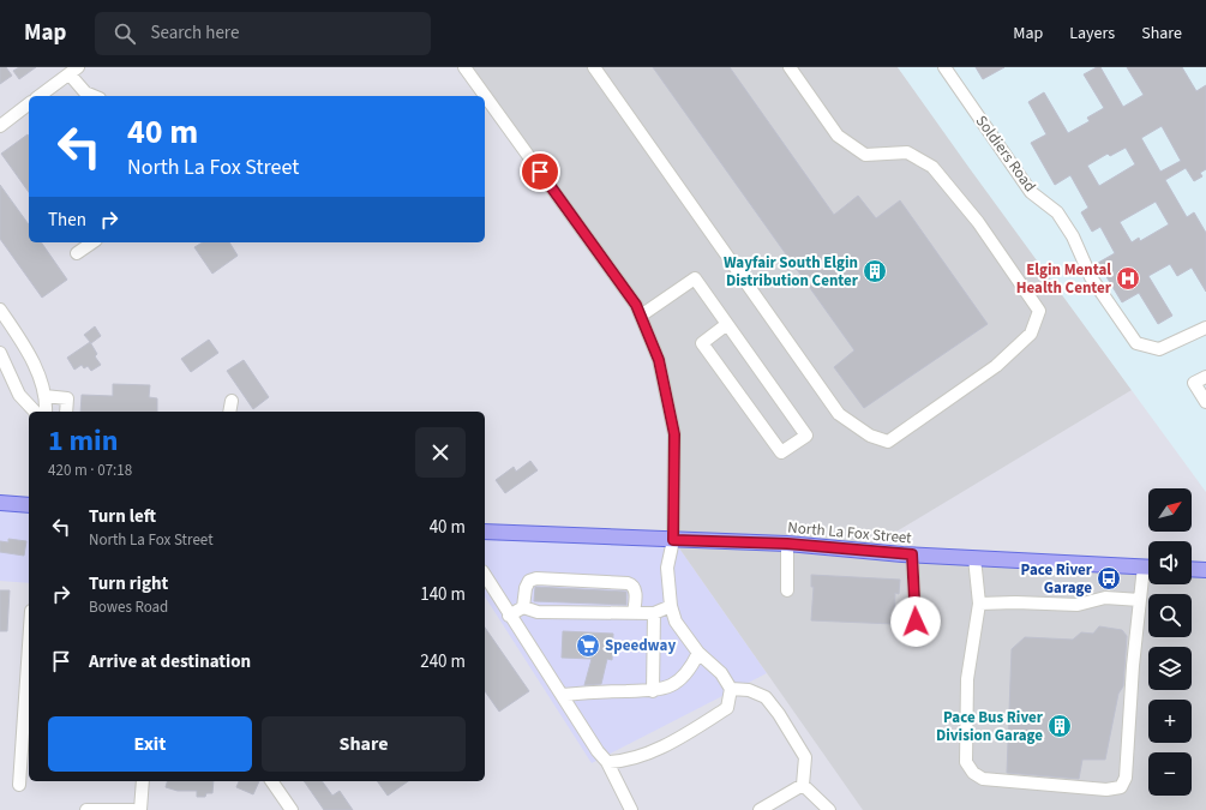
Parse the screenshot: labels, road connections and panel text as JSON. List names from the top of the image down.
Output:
{
  "streets": {
    "main road": ["North La Fox Street"],
    "street": ["Soldiers Road"]
  },
  "places": {
    "building": ["Wayfair South Elgin Distribution Center", "Pace Bus River Division Garage"],
    "hospital": ["Elgin Mental Health Center"],
    "bus stop": ["Pace River Garage"],
    "supermarket": ["Speedway"]
  },
  "north": "top right",
  "page": {
    "header": "Map",
    "search": "Search here",
    "nav": ["Map", "Layers", "Share"],
    "turn": ["40 m", "North La Fox Street"],
    "then": "Then",
    "heading": ["1 min", "420 m · 07:18"],
    "map_buttons": ["+", "−"],
    "list": [
      {
        "name": "Turn left",
        "note": "North La Fox Street",
        "value": "40 m"
      },
      {
        "name": "Turn right",
        "note": "Bowes Road",
        "value": "140 m"
      },
      {
        "name": "Arrive at destination",
        "value": "240 m"
      }
    ],
    "buttons": ["Exit", "Share"]
  }
}
